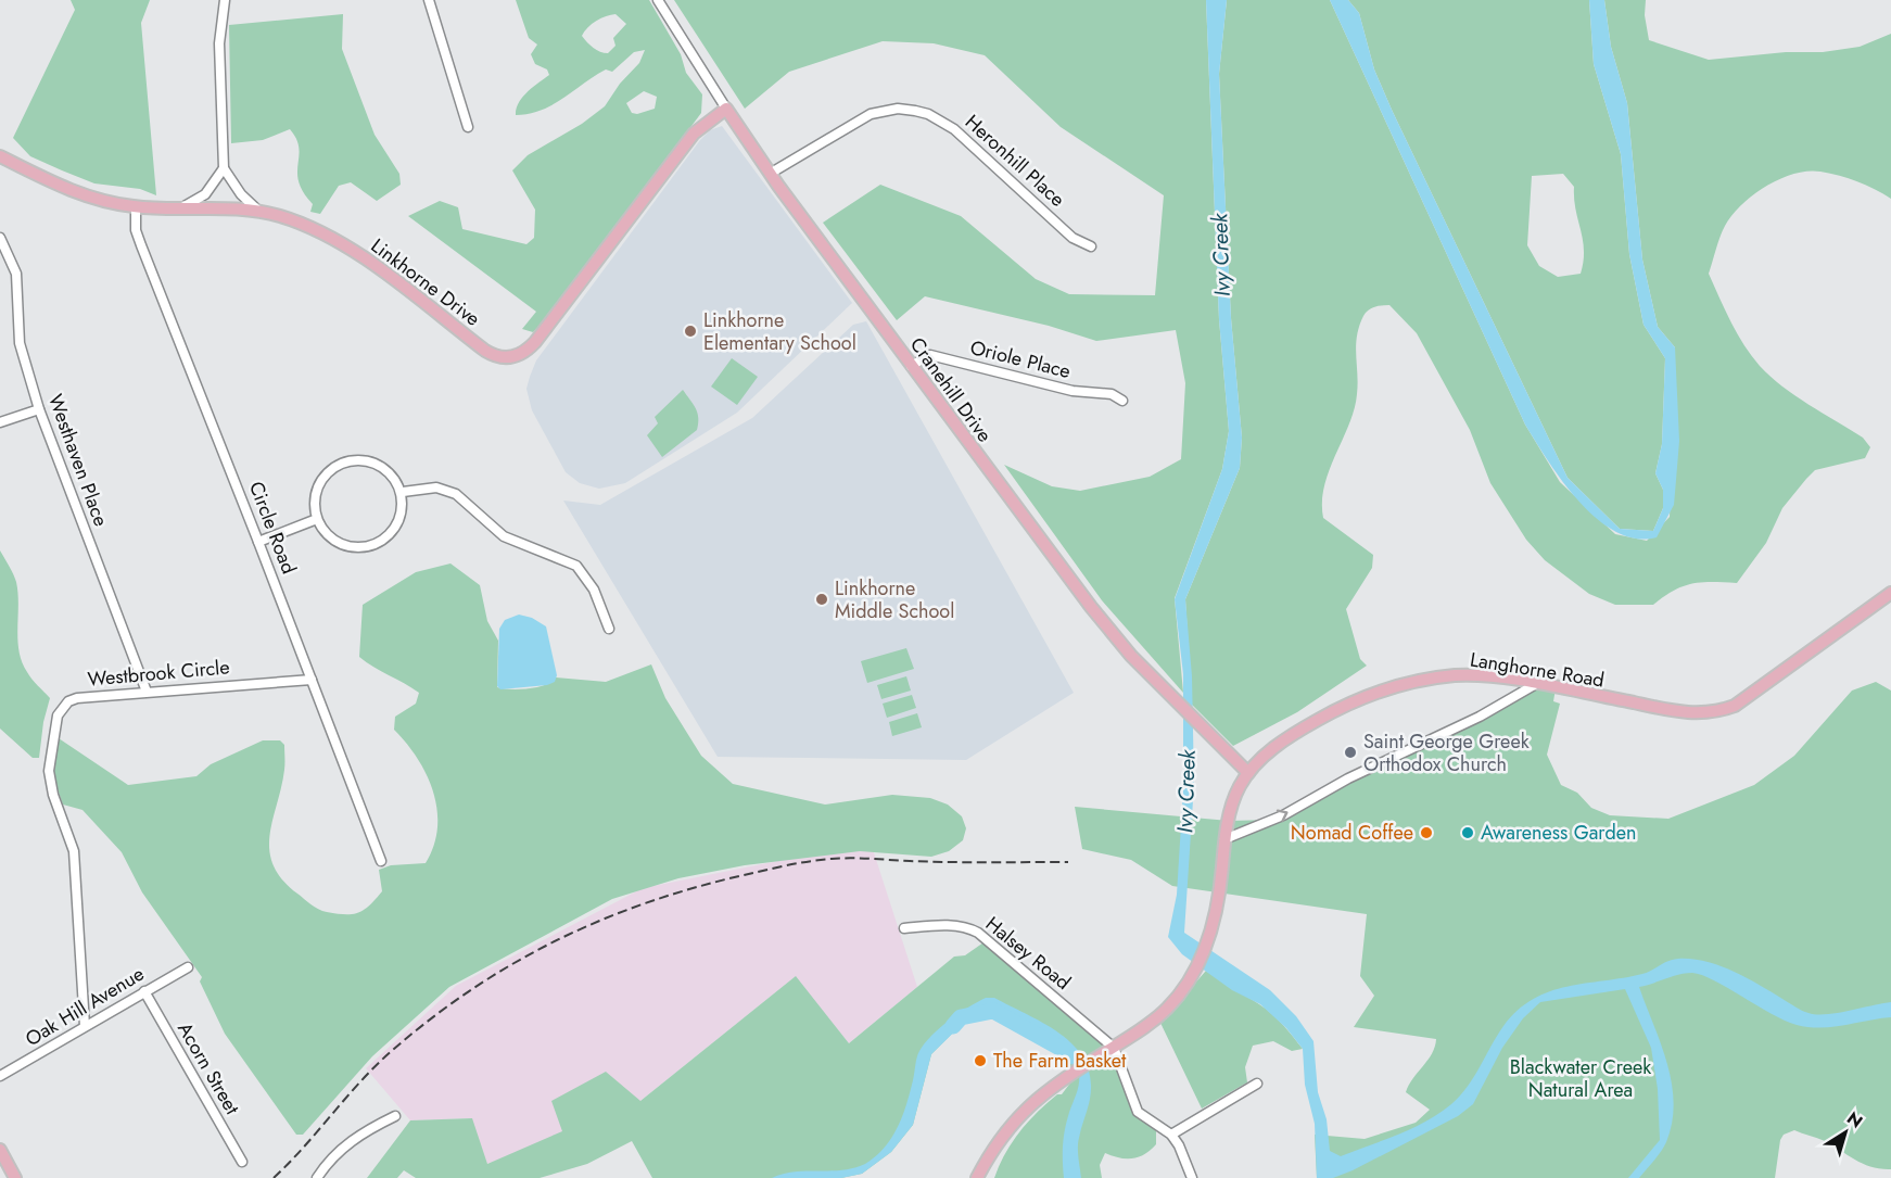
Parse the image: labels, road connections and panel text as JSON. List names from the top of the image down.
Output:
{
  "streets": {
    "main road": ["Linkhorne Drive", "Cranehill Drive", "Langhorne Road"],
    "street": [
      "Heronhill Place",
      "Oriole Place",
      "Westhaven Place",
      "Circle Road",
      "Westbrook Circle",
      "Halsey Road",
      "Oak Hill Avenue",
      "Acorn Street"
    ]
  },
  "crossings": [
    ["Heronhill Place", "Cranehill Drive"],
    ["Linkhorne Drive", "Cranehill Drive"],
    ["Linkhorne Drive", "Circle Road"],
    ["Oriole Place", "Cranehill Drive"],
    ["Cranehill Drive", "Langhorne Road"],
    ["Westhaven Place", "Westbrook Circle"],
    ["Circle Road", "Westbrook Circle"],
    ["Langhorne Road", "Halsey Road"],
    ["Westbrook Circle", "Oak Hill Avenue"],
    ["Oak Hill Avenue", "Acorn Street"]
  ],
  "water": ["Ivy Creek"],
  "parks": ["Blackwater Creek Natural Area"],
  "places": [
    "Linkhorne Elementary School",
    "Linkhorne Middle School",
    "Saint George Greek Orthodox Church",
    "Nomad Coffee",
    "Awareness Garden",
    "The Farm Basket"
  ],
  "north": "top right"
}
